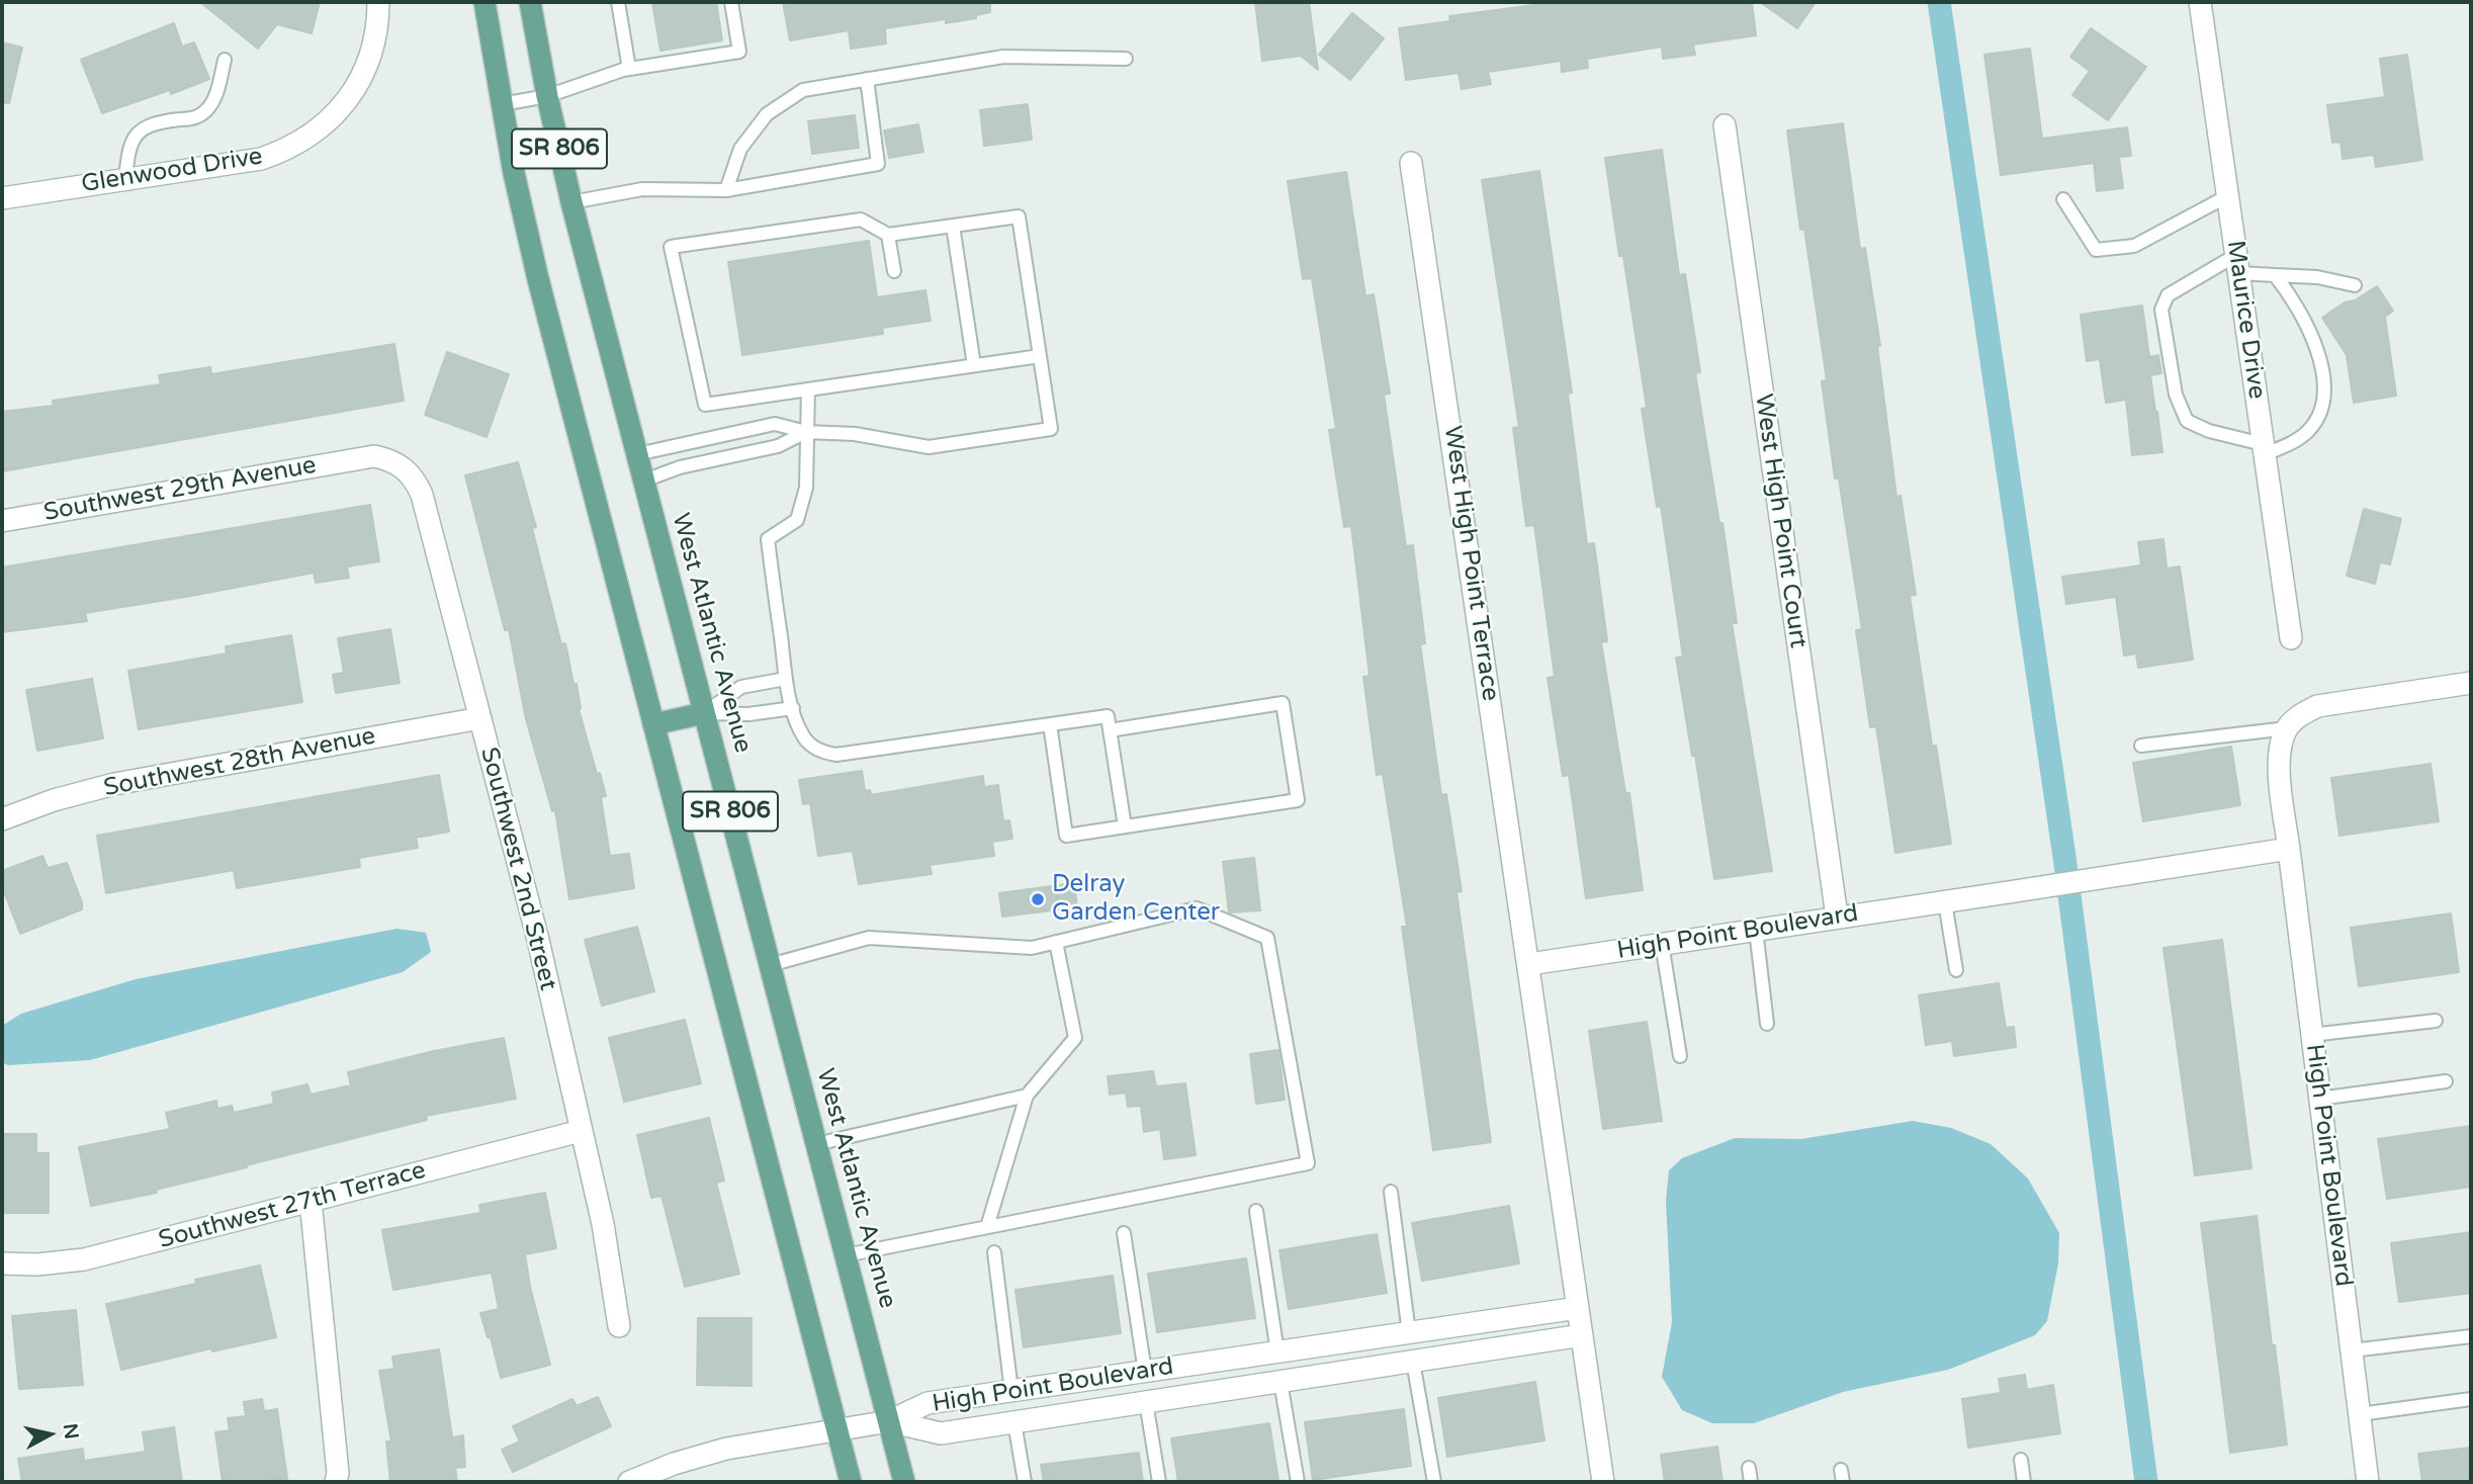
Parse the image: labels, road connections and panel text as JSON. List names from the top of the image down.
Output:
{
  "streets": {
    "main road": ["SR 806", "West Atlantic Avenue"],
    "street": [
      "Glenwood Drive",
      "Maurice Drive",
      "Southwest 29th Avenue",
      "West High Point Court",
      "West High Point Terrace",
      "Southwest 28th Avenue",
      "Southwest 2nd Street",
      "High Point Boulevard",
      "Southwest 27th Terrace"
    ]
  },
  "crossings": [
    ["Southwest 29th Avenue", "Southwest 2nd Street"],
    ["West High Point Court", "High Point Boulevard"],
    ["West High Point Terrace", "High Point Boulevard"],
    ["West Atlantic Avenue", "High Point Boulevard"],
    ["Southwest 28th Avenue", "Southwest 2nd Street"],
    ["Southwest 2nd Street", "Southwest 27th Terrace"]
  ],
  "places": ["Delray Garden Center"],
  "north": "right"
}
